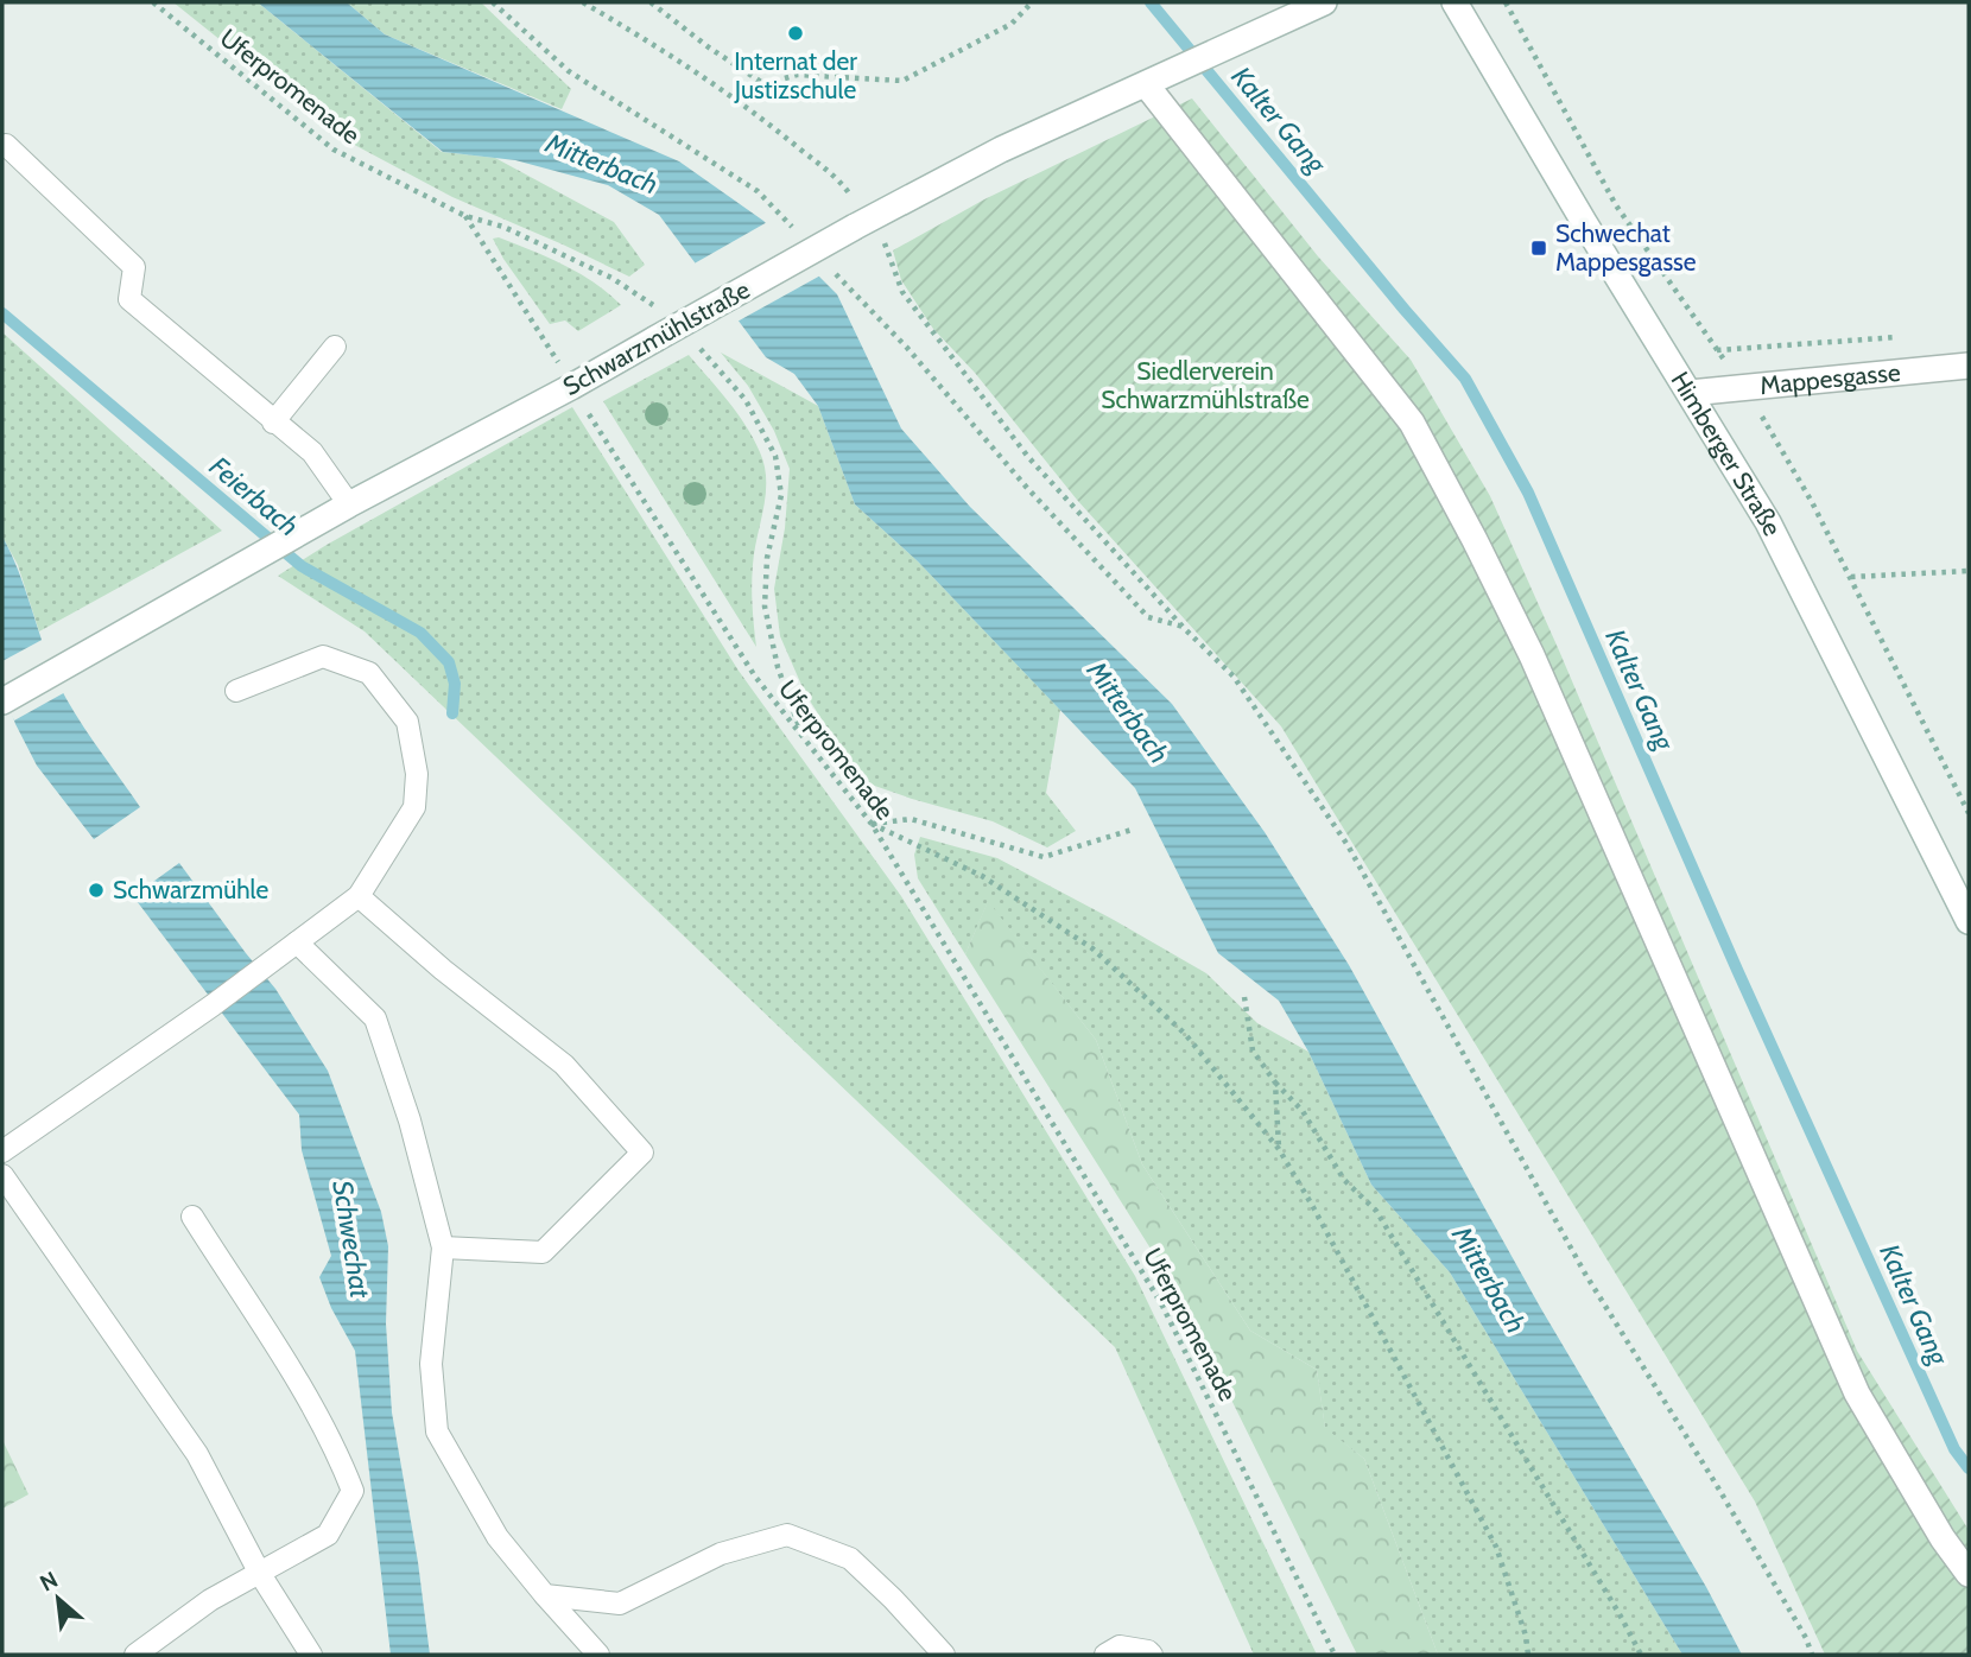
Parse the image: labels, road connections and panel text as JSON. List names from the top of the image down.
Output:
{
  "streets": {
    "street": ["Schwarzmühlstraße", "Mappesgasse", "Himberger Straße"],
    "path": ["Uferpromenade"]
  },
  "crossings": [
    ["Uferpromenade", "Schwarzmühlstraße"],
    ["Mappesgasse", "Himberger Straße"]
  ],
  "water": [
    "Kalter Gang",
    "Mitterbach",
    "Feierbach",
    "Schwechat"
  ],
  "parks": ["Siedlerverein Schwarzmühlstraße"],
  "places": {
    "other": ["Internat der Justizschule", "Schwarzmühle"],
    "transit": ["Schwechat Mappesgasse"]
  },
  "north": "top left"
}
